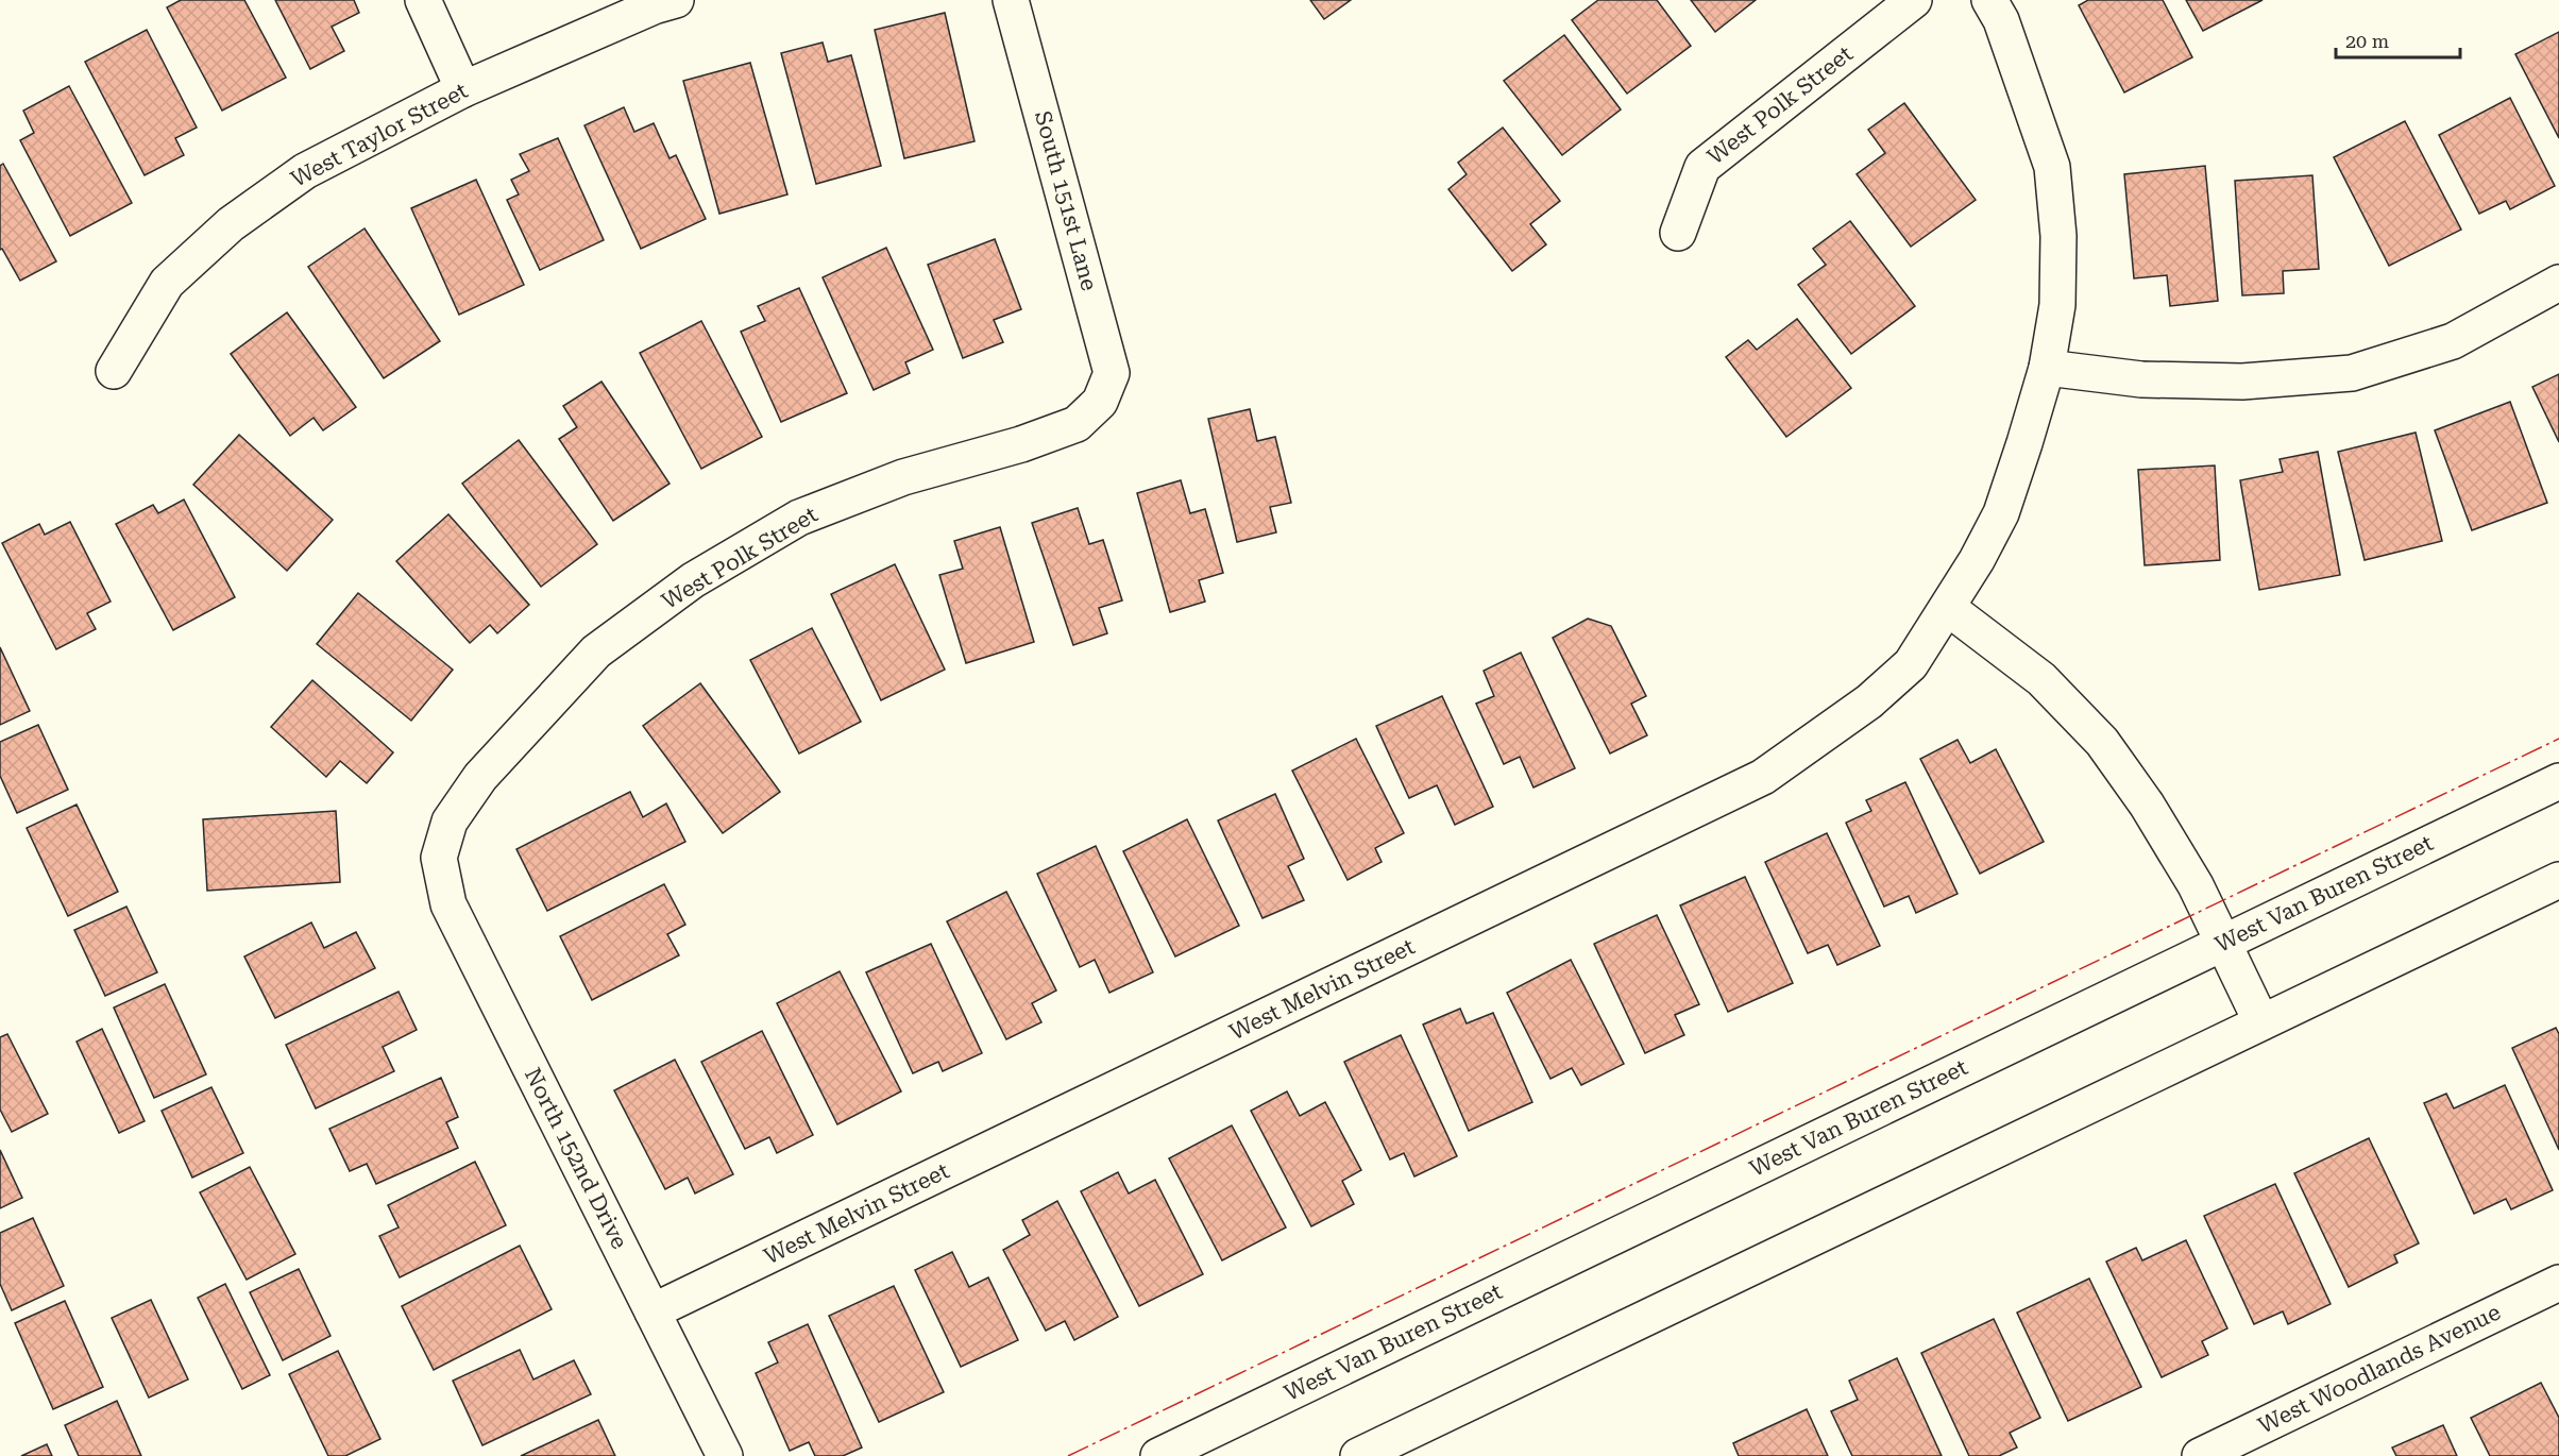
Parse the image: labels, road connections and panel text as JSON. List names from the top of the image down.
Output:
{
  "streets": {
    "street": [
      "West Polk Street",
      "West Taylor Street",
      "South 151st Lane",
      "West Van Buren Street",
      "West Melvin Street",
      "North 152nd Drive",
      "West Woodlands Avenue"
    ]
  },
  "crossings": [
    ["West Polk Street", "South 151st Lane"],
    ["West Polk Street", "North 152nd Drive"],
    ["West Melvin Street", "North 152nd Drive"]
  ],
  "scale_bar": "20 m"
}
